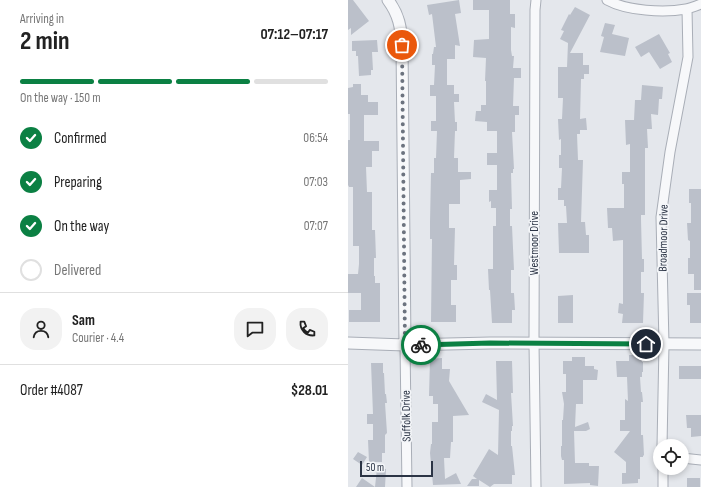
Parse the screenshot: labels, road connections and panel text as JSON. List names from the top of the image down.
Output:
{
  "streets": {
    "street": ["Broadmoor Drive", "Westmoor Drive", "Suffolk Drive"]
  },
  "scale_bar": "50 m",
  "page": {
    "heading": ["2 min", "Arriving in", "07:12–07:17"],
    "panel": [
      "Sam",
      "Courier · 4.4",
      "Order #4087",
      "$28.01"
    ],
    "bar": "On the way · 150 m",
    "list": [
      ["Confirmed", "06:54"],
      ["Preparing", "07:03"],
      ["On the way", "07:07"],
      "Delivered"
    ],
    "scale": "50 m"
  }
}
